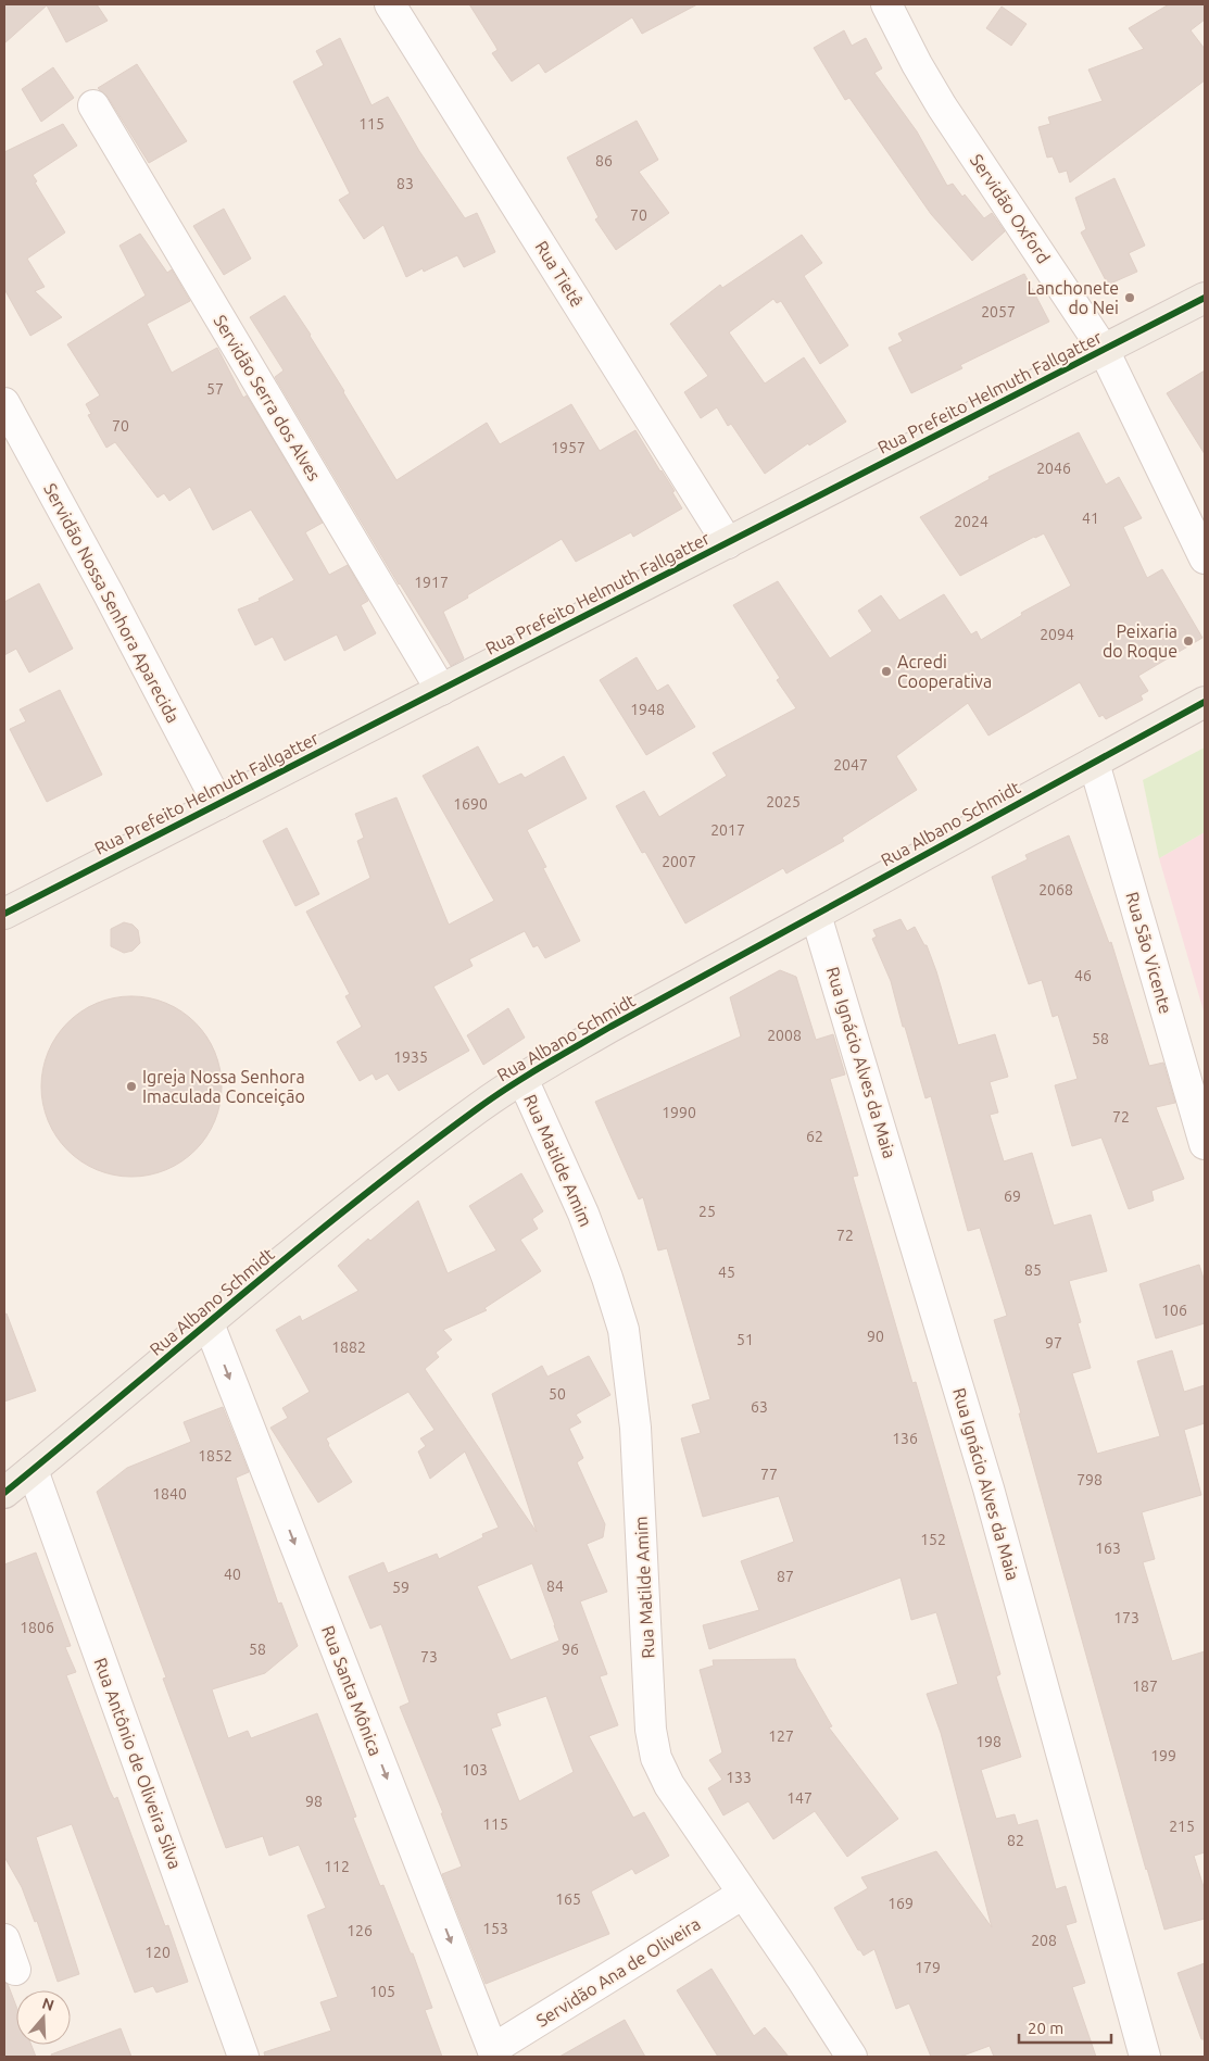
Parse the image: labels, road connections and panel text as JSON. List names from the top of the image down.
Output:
{
  "streets": {
    "main road": ["Rua Prefeito Helmuth Fallgatter", "Rua Albano Schmidt"],
    "street": [
      "Servidão Oxford",
      "Rua Tietê",
      "Servidão Serra dos Alves",
      "Servidão Nossa Senhora Aparecida",
      "Rua São Vicente",
      "Rua Ignácio Alves da Maia",
      "Rua Matilde Amim",
      "Rua Santa Mônica",
      "Rua Antônio de Oliveira Silva",
      "Servidão Ana de Oliveira"
    ]
  },
  "crossings": [
    ["Servidão Oxford", "Rua Prefeito Helmuth Fallgatter"],
    ["Rua Tietê", "Rua Prefeito Helmuth Fallgatter"],
    ["Rua Prefeito Helmuth Fallgatter", "Servidão Serra dos Alves"],
    ["Rua Prefeito Helmuth Fallgatter", "Servidão Nossa Senhora Aparecida"],
    ["Rua Albano Schmidt", "Rua São Vicente"],
    ["Rua Albano Schmidt", "Rua Ignácio Alves da Maia"],
    ["Rua Albano Schmidt", "Rua Matilde Amim"],
    ["Rua Albano Schmidt", "Rua Santa Mônica"],
    ["Rua Albano Schmidt", "Rua Antônio de Oliveira Silva"],
    ["Rua Matilde Amim", "Servidão Ana de Oliveira"],
    ["Rua Santa Mônica", "Servidão Ana de Oliveira"]
  ],
  "one_way": ["Rua Santa Mônica"],
  "places": [
    "Lanchonete do Nei",
    "Peixaria do Roque",
    "Acredi Cooperativa",
    "Igreja Nossa Senhora Imaculada Conceição"
  ],
  "house_numbers": [
    "115",
    "86",
    "83",
    "70",
    "2057",
    "57",
    "70",
    "1957",
    "2046",
    "41",
    "2024",
    "1917",
    "2094",
    "1948",
    "2047",
    "2025",
    "1690",
    "2017",
    "2007",
    "2068",
    "46",
    "2008",
    "58",
    "1935",
    "1990",
    "72",
    "62",
    "69",
    "25",
    "72",
    "85",
    "45",
    "106",
    "90",
    "51",
    "97",
    "1882",
    "50",
    "63",
    "136",
    "1852",
    "77",
    "798",
    "1840",
    "152",
    "163",
    "40",
    "87",
    "84",
    "59",
    "173",
    "1806",
    "58",
    "96",
    "73",
    "187",
    "127",
    "198",
    "199",
    "103",
    "133",
    "147",
    "98",
    "115",
    "215",
    "82",
    "112",
    "165",
    "169",
    "153",
    "126",
    "208",
    "120",
    "179",
    "105"
  ],
  "scale_bar": "20 m",
  "north": "top"
}
